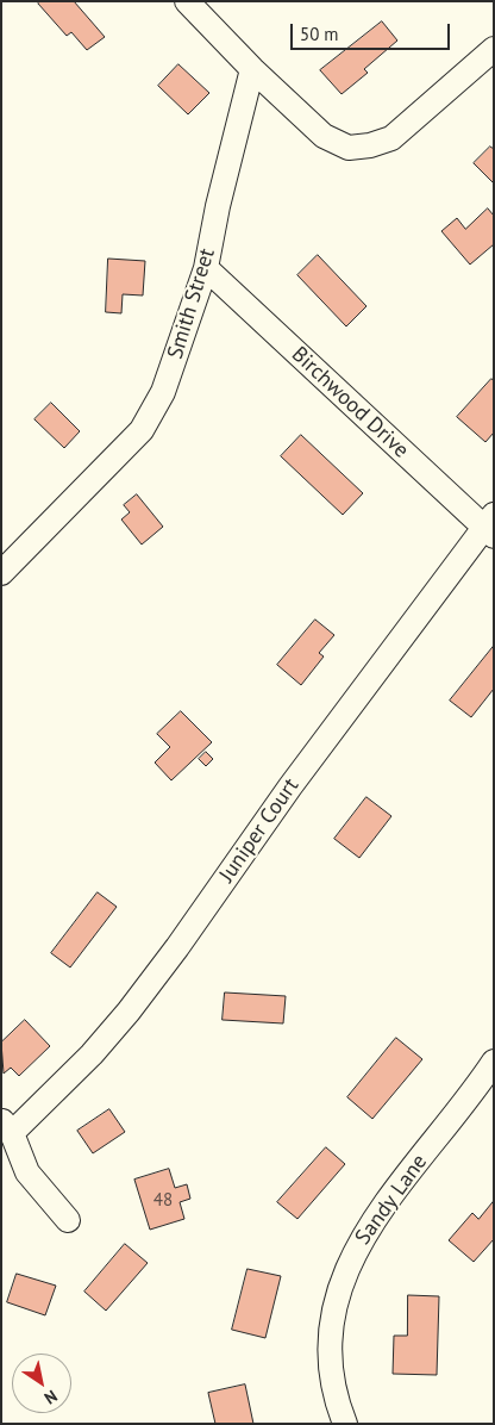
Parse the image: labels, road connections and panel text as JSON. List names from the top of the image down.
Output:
{
  "streets": {
    "street": [
      "Smith Street",
      "Birchwood Drive",
      "Juniper Court",
      "Sandy Lane"
    ]
  },
  "crossings": [
    ["Smith Street", "Birchwood Drive"],
    ["Birchwood Drive", "Juniper Court"]
  ],
  "house_numbers": ["48"],
  "scale_bar": "50 m",
  "north": "bottom right"
}
